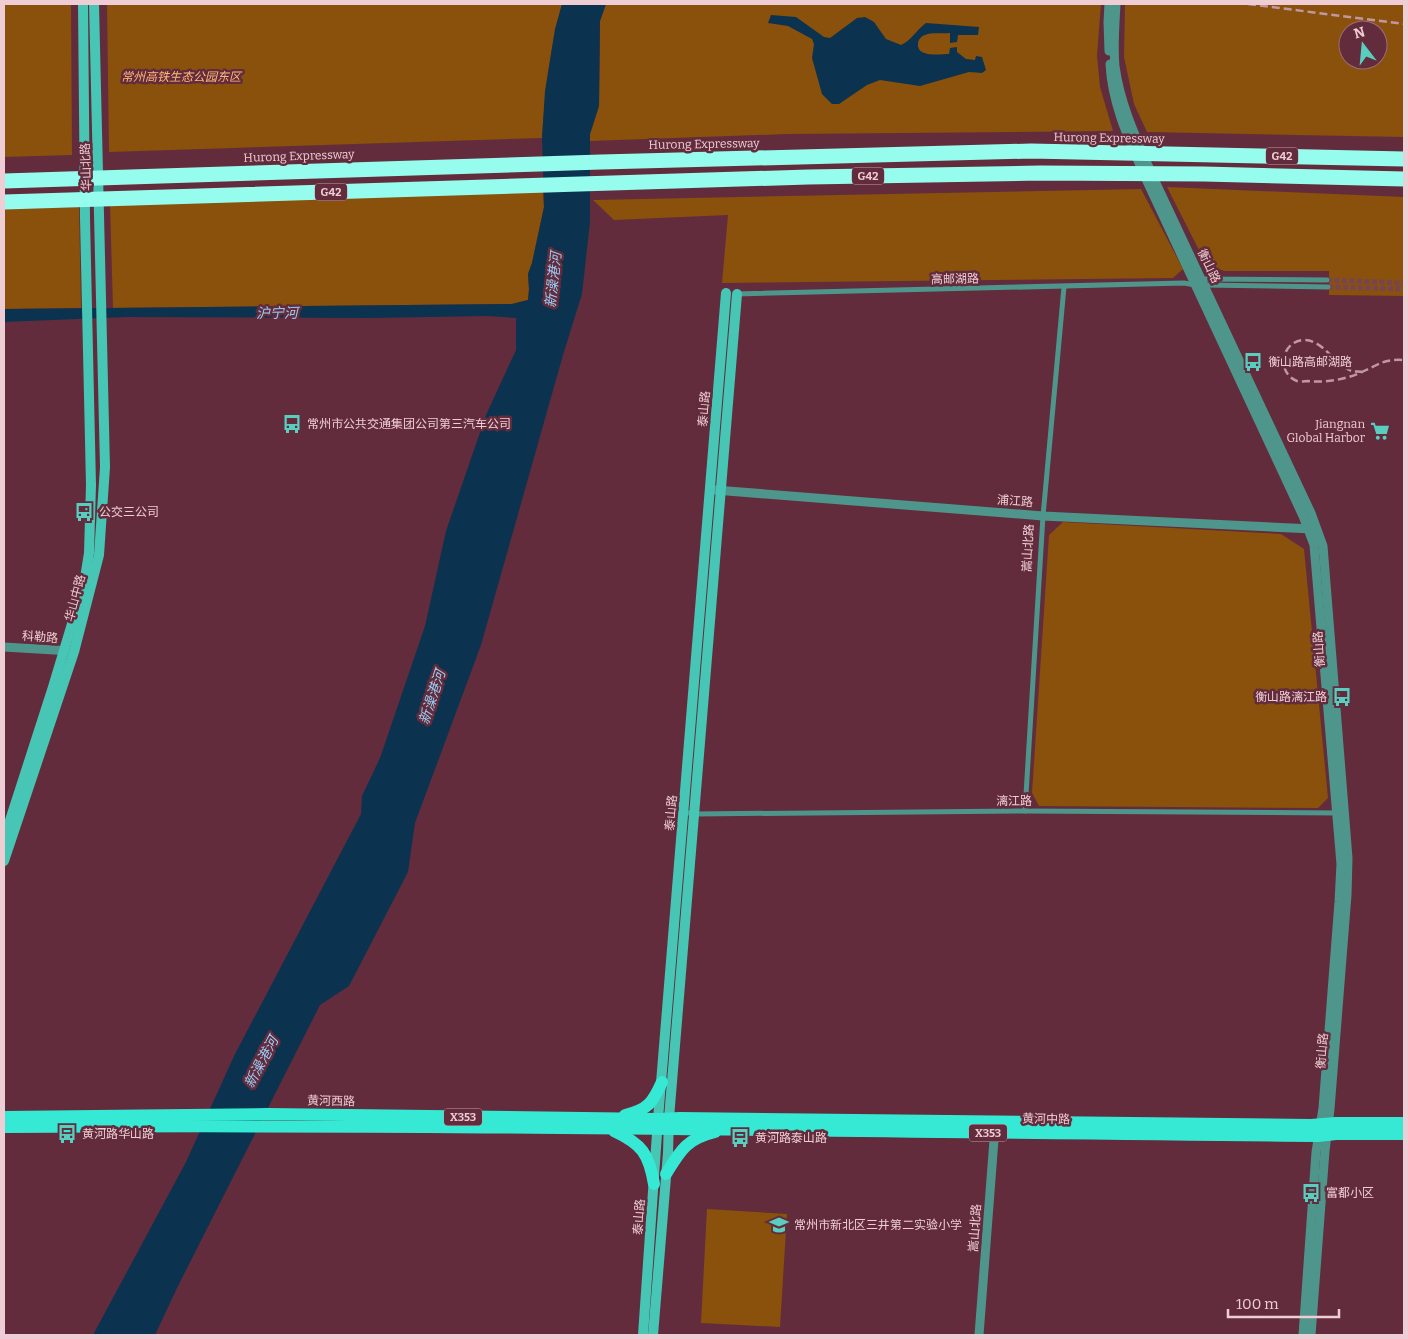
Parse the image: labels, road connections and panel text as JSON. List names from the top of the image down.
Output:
{
  "streets": {
    "highway": ["Hurong Expressway", "G42"],
    "main road": [
      "华山北路",
      "泰山路",
      "华山中路",
      "黄河西路",
      "X353",
      "黄河中路"
    ],
    "street": [
      "衡山路",
      "高邮湖路",
      "浦江路",
      "嵩山北路",
      "科勒路",
      "漓江路"
    ]
  },
  "crossings": [
    ["华山北路", "华山中路"],
    ["衡山路", "高邮湖路"],
    ["衡山路", "浦江路"],
    ["衡山路", "漓江路"],
    ["衡山路", "黄河中路"],
    ["高邮湖路", "泰山路"],
    ["高邮湖路", "嵩山北路"],
    ["泰山路", "浦江路"],
    ["泰山路", "漓江路"],
    ["泰山路", "黄河西路"],
    ["泰山路", "黄河中路"],
    ["浦江路", "嵩山北路"],
    ["嵩山北路", "漓江路"],
    ["嵩山北路", "黄河中路"],
    ["华山中路", "科勒路"],
    ["黄河西路", "黄河中路"]
  ],
  "water": ["新澡港河", "沪宁河"],
  "parks": ["常州高铁生态公园东区"],
  "places": {
    "bus stop": [
      "衡山路高邮湖路",
      "常州市公共交通集团公司第三汽车公司",
      "公交三公司",
      "衡山路漓江路",
      "黄河路华山路",
      "黄河路泰山路",
      "富都小区"
    ],
    "supermarket": ["Jiangnan Global Harbor"],
    "school or university": ["常州市新北区三井第二实验小学"]
  },
  "scale_bar": "100 m",
  "north": "top"
}
